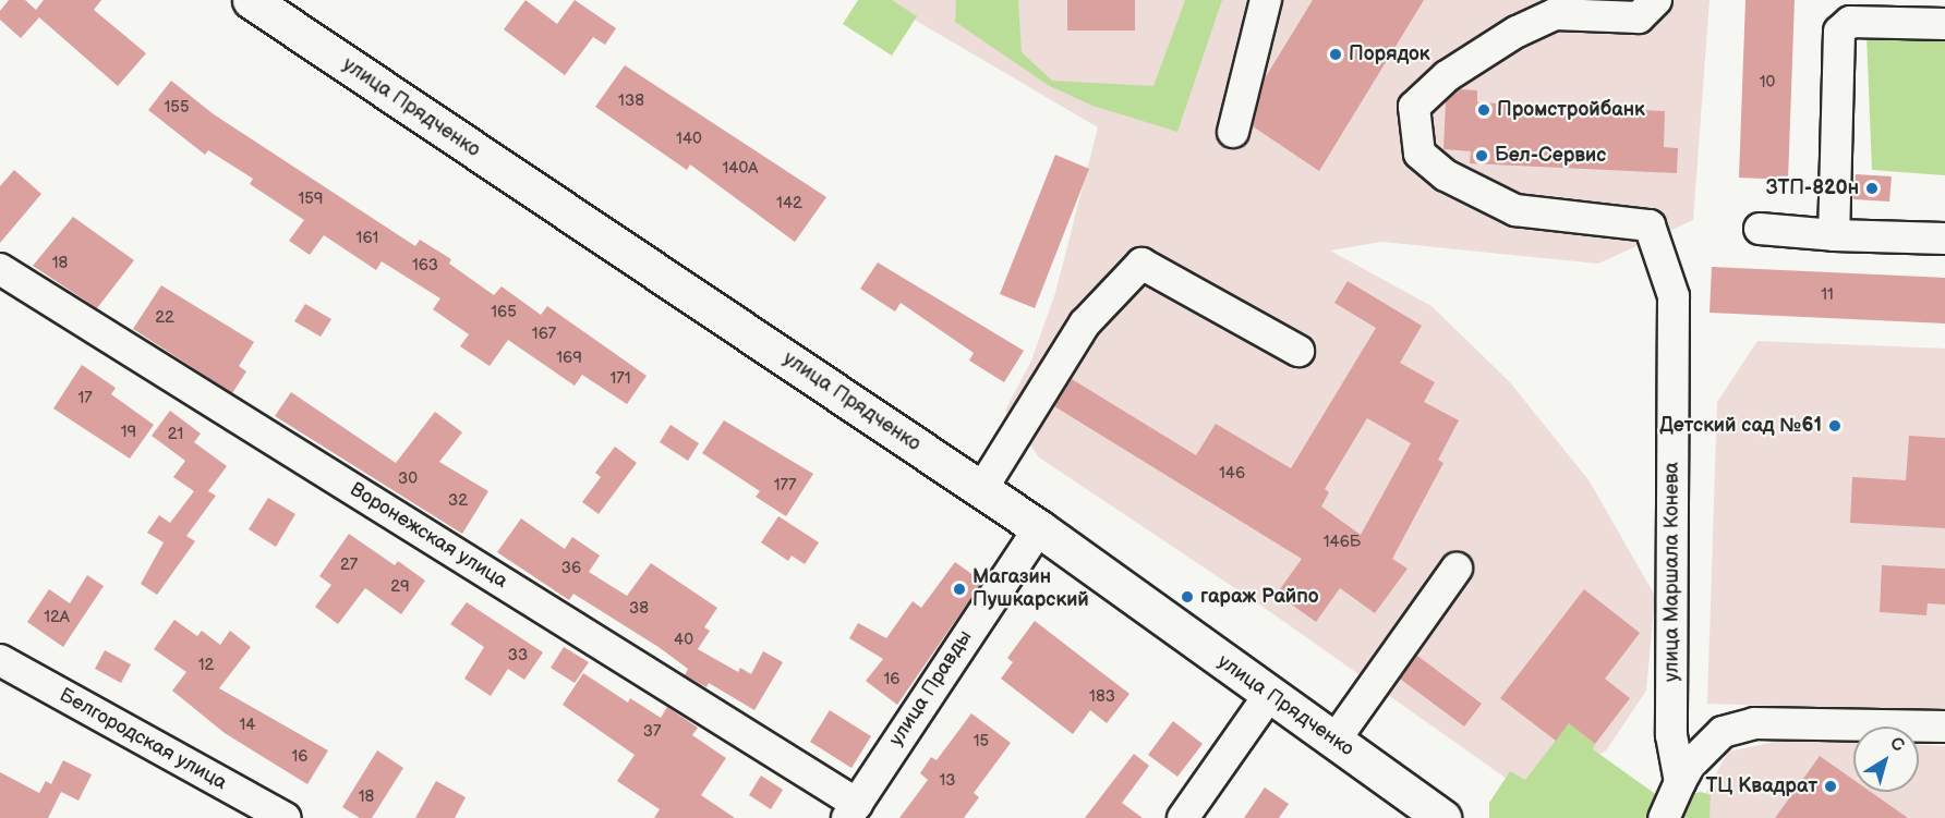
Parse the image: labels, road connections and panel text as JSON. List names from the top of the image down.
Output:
{
  "streets": {
    "main road": ["улица Прядченко"],
    "street": [
      "Воронежская улица",
      "улица Маршала Конева",
      "улица Правды",
      "Белгородская улица"
    ]
  },
  "crossings": [
    ["улица Прядченко", "улица Правды"],
    ["Воронежская улица", "улица Правды"]
  ],
  "places": [
    "Порядок",
    "Промстройбанк",
    "Бел-Сервис",
    "ЗТП-820н",
    "Детский сад №61",
    "Магазин Пушкарский",
    "гараж Райпо",
    "ТЦ Квадрат"
  ],
  "house_numbers": [
    "10",
    "138",
    "155",
    "140",
    "140А",
    "159",
    "142",
    "161",
    "18",
    "163",
    "11",
    "165",
    "22",
    "167",
    "169",
    "171",
    "17",
    "19",
    "21",
    "146",
    "30",
    "177",
    "32",
    "146Б",
    "27",
    "36",
    "29",
    "38",
    "12А",
    "40",
    "33",
    "12",
    "16",
    "183",
    "14",
    "37",
    "15",
    "16",
    "13",
    "18"
  ],
  "north": "top right"
}
